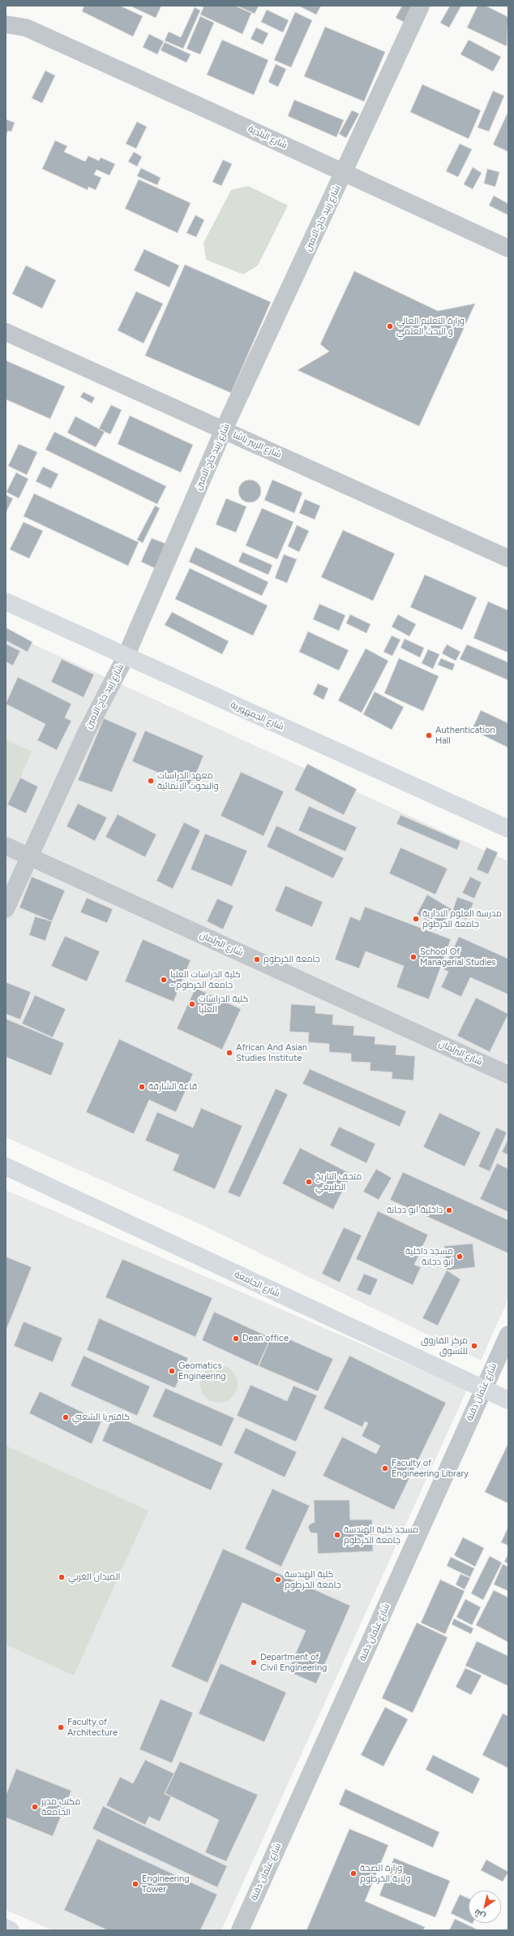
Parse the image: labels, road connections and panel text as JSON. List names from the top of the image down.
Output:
{
  "streets": {
    "main road": ["شارع الجمهورية", "شارع الجامعة"],
    "street": [
      "شارع البلدية",
      "شارع زبيد حاج الامين",
      "شارع الزبير باشا",
      "شارع البرلمان",
      "شارع عثمان دقنة"
    ]
  },
  "crossings": [
    ["شارع البلدية", "شارع زبيد حاج الامين"],
    ["شارع زبيد حاج الامين", "شارع الزبير باشا"],
    ["شارع زبيد حاج الامين", "شارع الجمهورية"],
    ["شارع زبيد حاج الامين", "شارع البرلمان"],
    ["شارع الجامعة", "شارع عثمان دقنة"]
  ],
  "places": [
    "وزارة التعليم العالي و البحث العلمي",
    "Authentication Hall",
    "معهد الدراسات والبحوث الإنمائية",
    "مدرسة العلوم الادارية جامعة الخرطوم",
    "School Of Managerial Studies",
    "جامعة الخرطوم",
    "كلية الدراسات العليا - جامعة الخرطوم",
    "كلية الدراسات العليا",
    "African And Asian Studies Institute",
    "قاعة الشارقة",
    "متحف التاريخ الطبيعي",
    "داخلية ابو دجانة",
    "مسجد داخلية ابو دجانة",
    "Dean office",
    "مركز الفاروق للتسوق",
    "Geomatics Engineering",
    "كافتيريا الشعبي",
    "Faculty of Engineering Library",
    "مسجد كلية الهندسة جامعة الخرطوم",
    "الميدان الغربي",
    "كلية الهندسة جامعة الخرطوم",
    "Department of Civil Engineering",
    "Faculty of Architecture",
    "مكتب مدير الجامعة",
    "وزارة الصحة ولاية الخرطوم",
    "Engineering Tower"
  ],
  "north": "bottom left"
}
